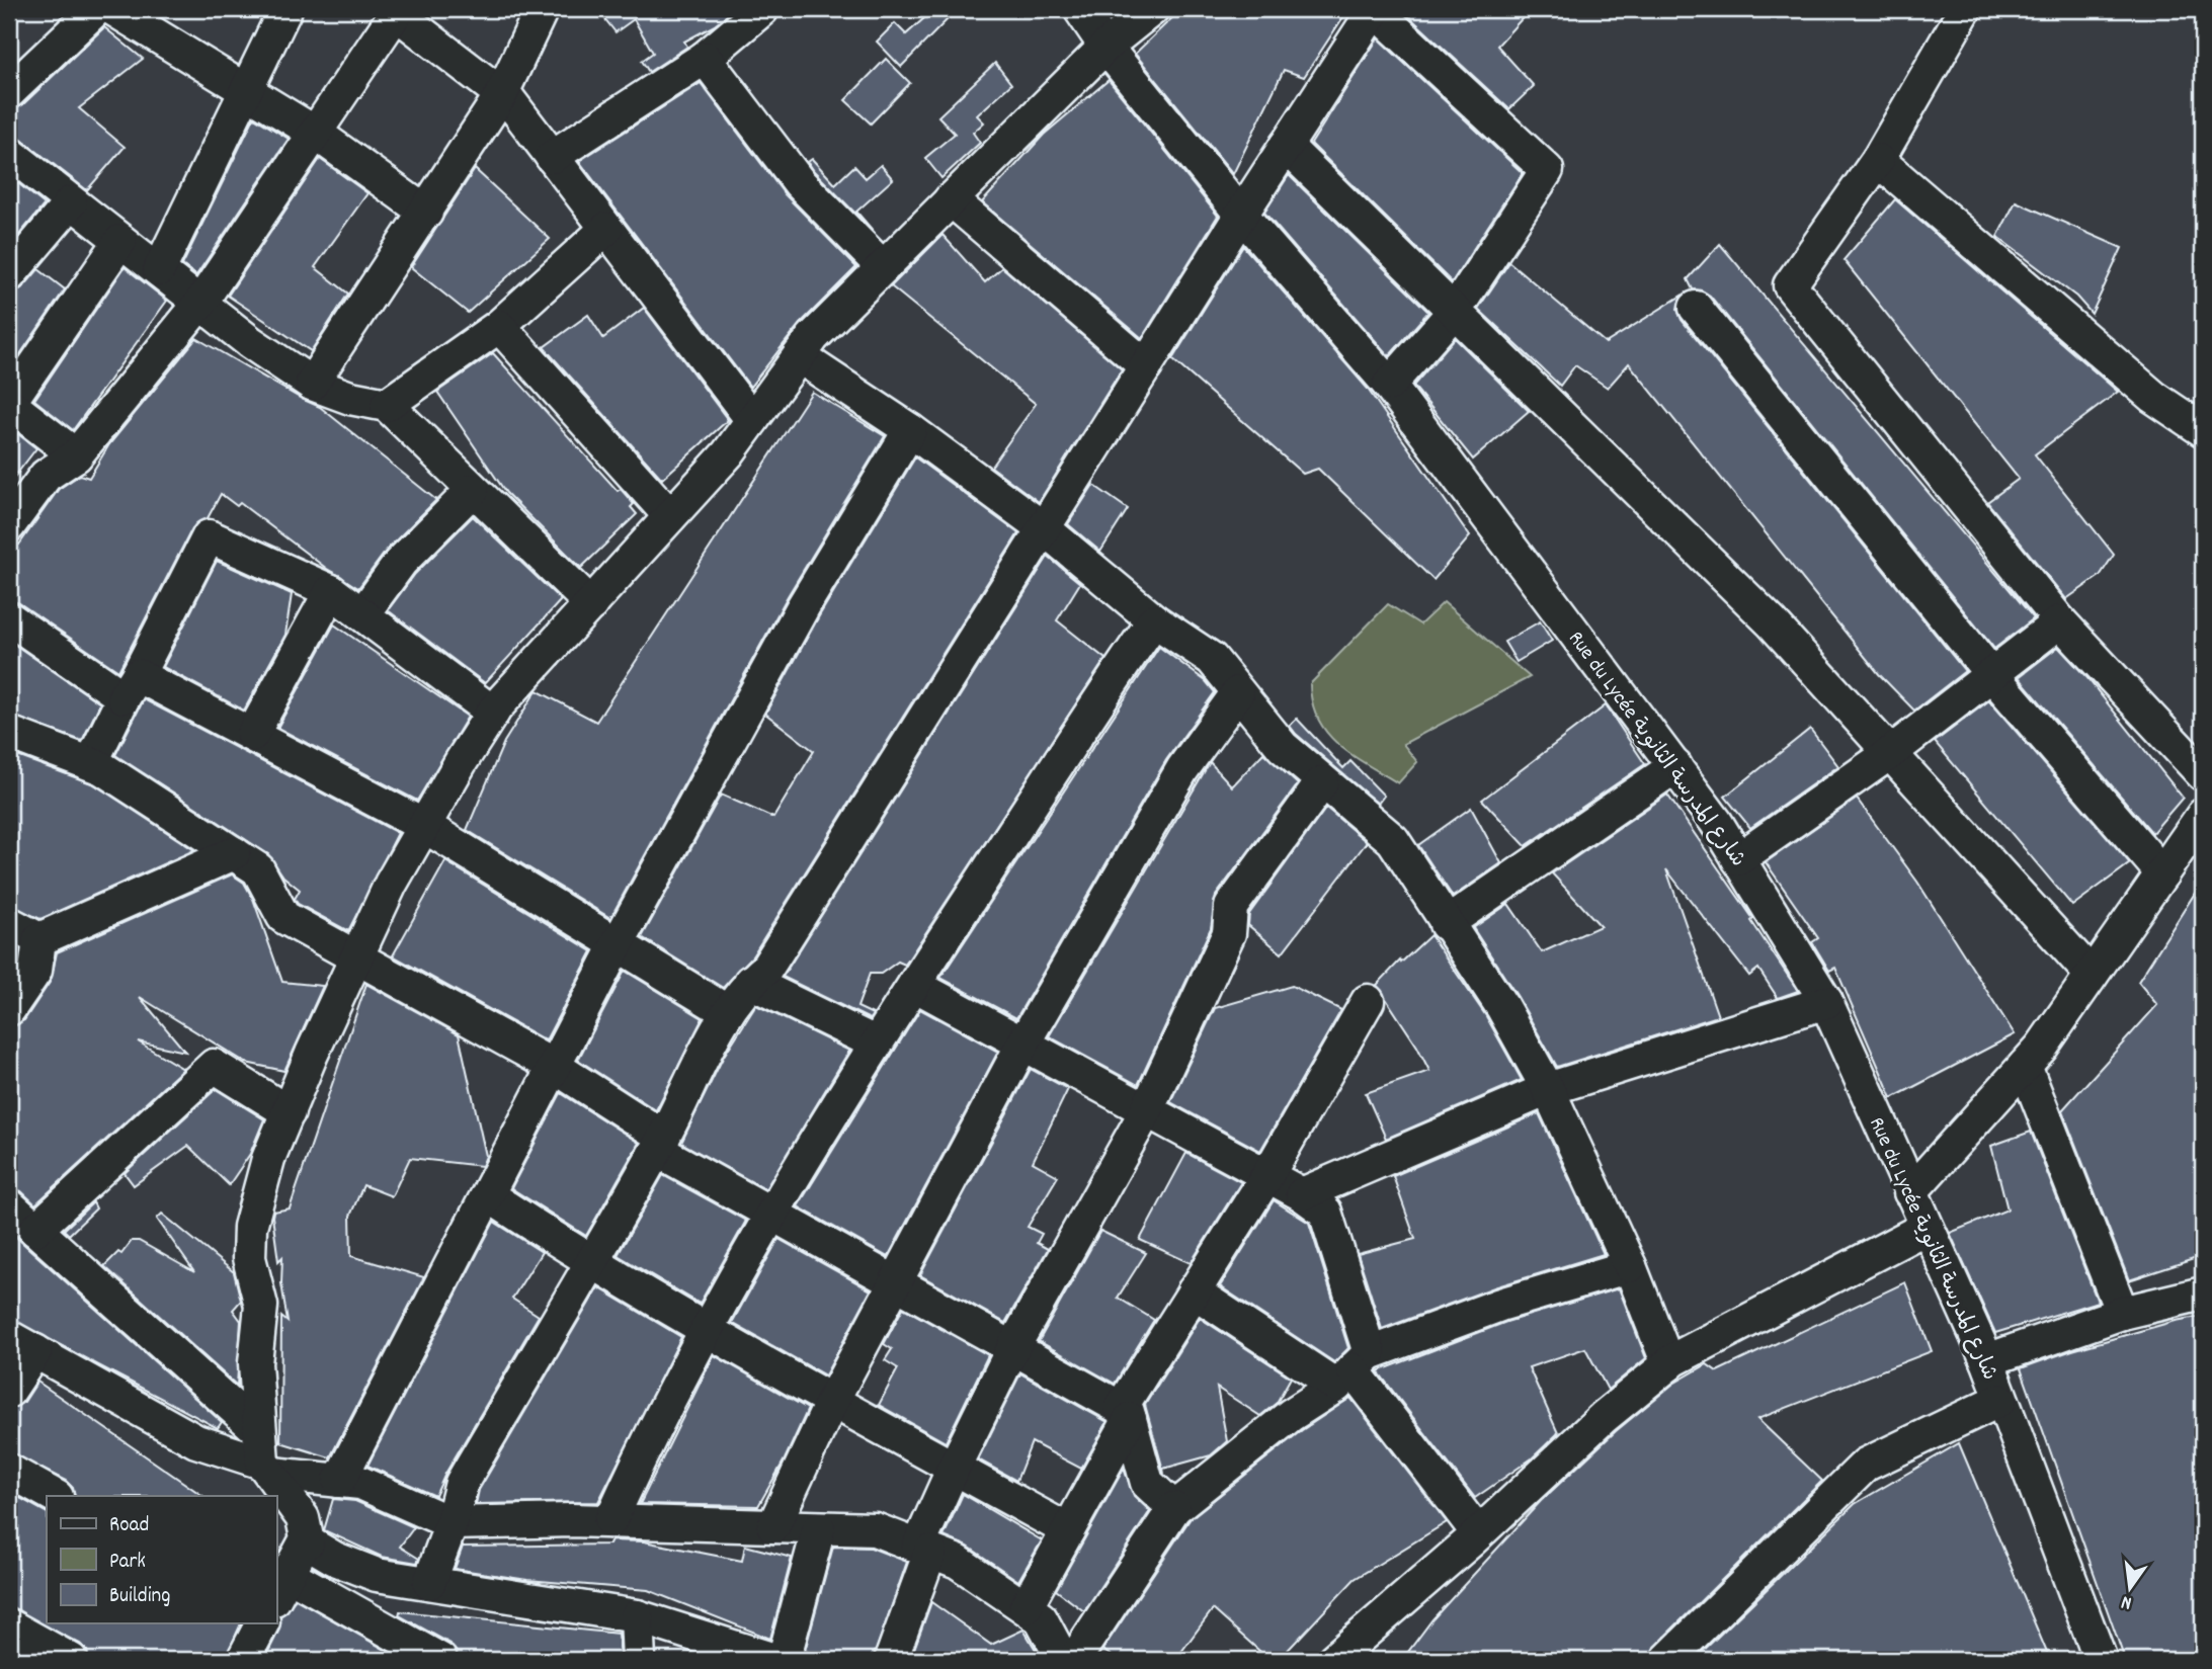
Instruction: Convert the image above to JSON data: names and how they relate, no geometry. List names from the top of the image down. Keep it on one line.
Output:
{"streets":{"street":["Rue du Lycée شارع المدرسة الثانوية"]},"legend":["Road","Park","Building"],"north":"bottom"}
